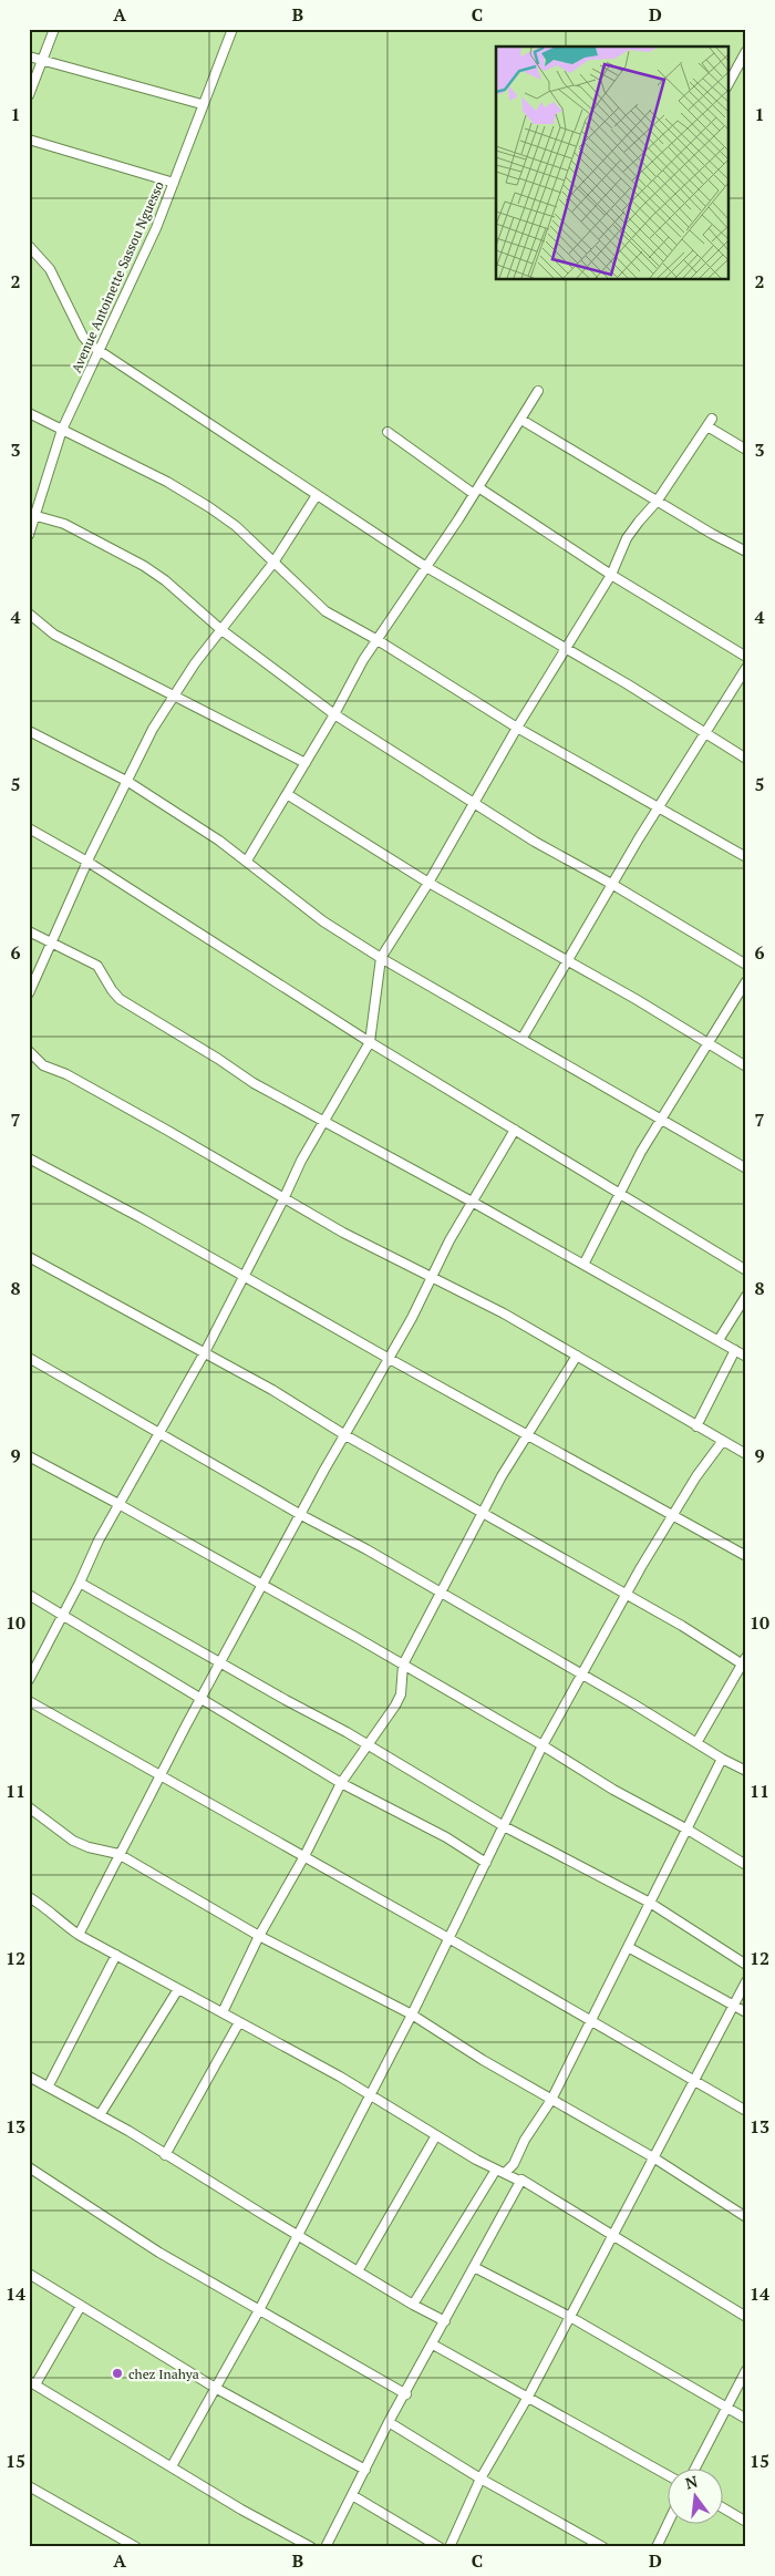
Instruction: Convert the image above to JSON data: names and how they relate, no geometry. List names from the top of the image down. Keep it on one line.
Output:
{"streets":{"street":["Avenue Antoinette Sassou Nguesso"]},"places":["chez Inahya"],"north":"top","grid":{"columns":["A","B","C","D"],"rows":["1","2","3","4","5","6","7","8","9","10","11","12","13","14","15"]}}
